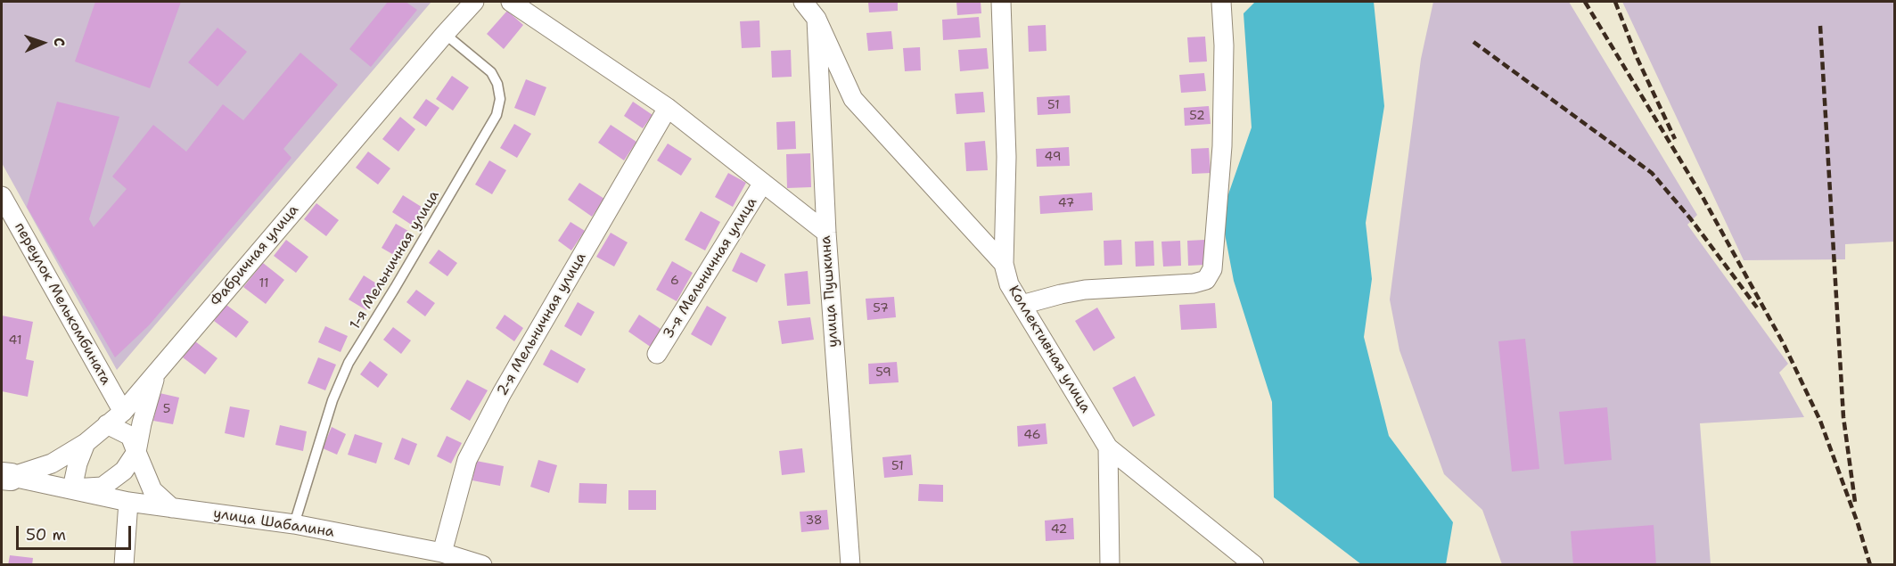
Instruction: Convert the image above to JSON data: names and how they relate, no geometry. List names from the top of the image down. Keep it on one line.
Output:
{"streets":{"street":["Фабричная улица","3-я Мельничная улица","улица Пушкина","переулок Мелькомбината","2-я Мельничная улица","Коллективная улица","улица Шабалина"],"lane":["1-я Мельничная улица"]},"crossings":[["Фабричная улица","1-я Мельничная улица"],["Фабричная улица","переулок Мелькомбината"],["Фабричная улица","улица Шабалина"],["1-я Мельничная улица","улица Шабалина"],["2-я Мельничная улица","улица Шабалина"]],"house_numbers":["51","52","49","47","6","11","57","41","59","5","46","51","38","42"],"scale_bar":"50 m","north":"right"}
